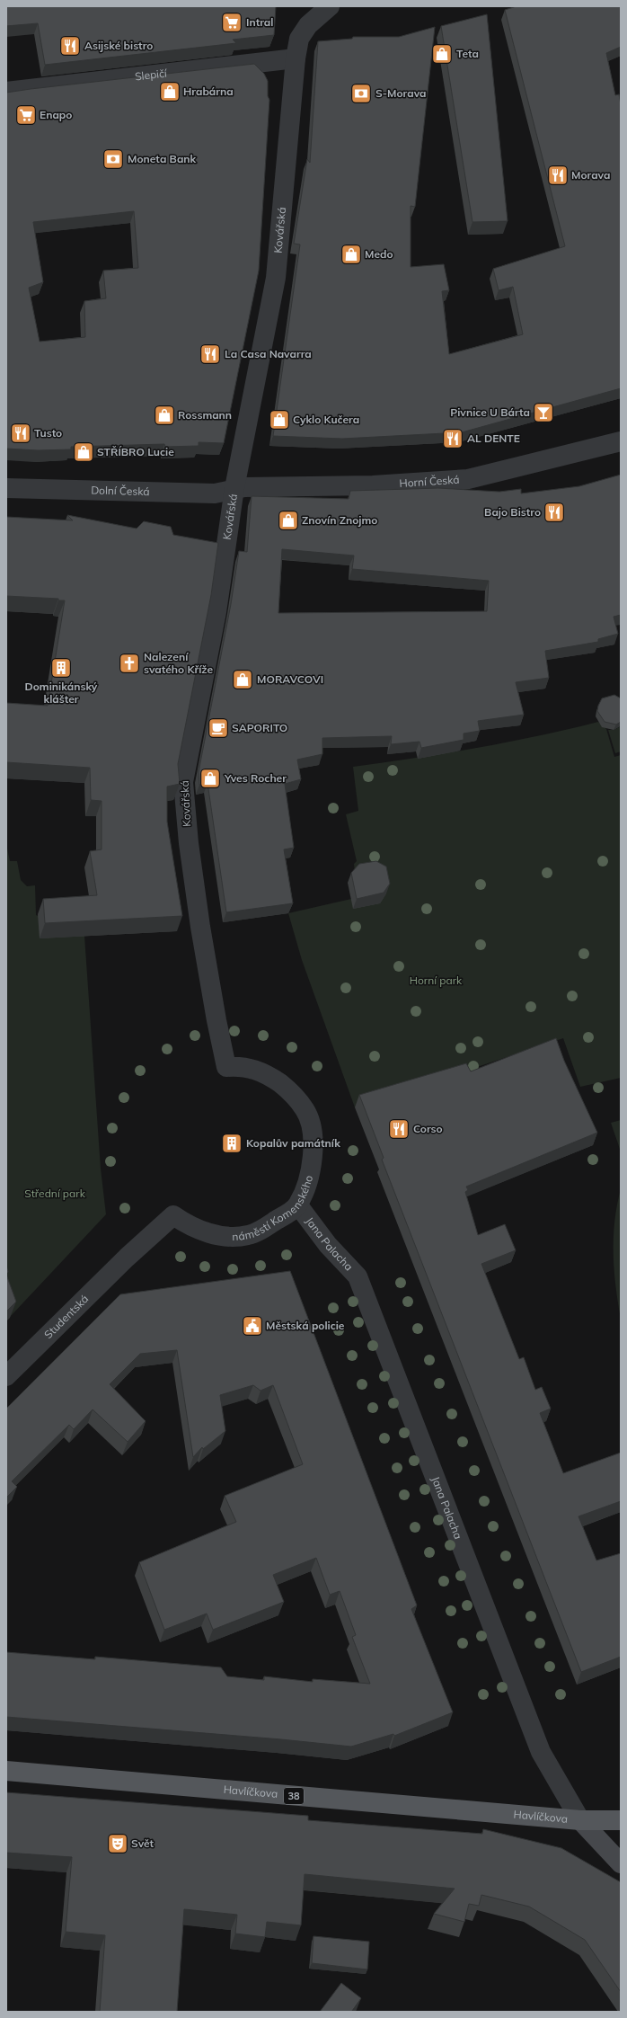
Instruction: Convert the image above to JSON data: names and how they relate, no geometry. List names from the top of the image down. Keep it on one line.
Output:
{"streets":{"main road":["Havlíčkova","38"],"street":["Slepičí","Kovářská","Horní Česká","Dolní Česká","náměstí Komenského","Jana Palacha","Studentská"]},"crossings":[["Slepičí","Kovářská"],["Kovářská","Horní Česká"],["Kovářská","Dolní Česká"],["Kovářská","náměstí Komenského"],["Horní Česká","Dolní Česká"],["náměstí Komenského","Jana Palacha"],["náměstí Komenského","Studentská"],["Jana Palacha","Havlíčkova"],["Jana Palacha","38"],["Havlíčkova","38"]],"parks":["Horní park","Střední park"],"places":{"supermarket":["Intral","Enapo"],"restaurant":["Asijské bistro","Morava","La Casa Navarra","Tusto","AL DENTE","Bajo Bistro","Corso"],"shop":["Teta","Hrabárna","Medo","Rossmann","Cyklo Kučera","STŘÍBRO Lucie","Znovín Znojmo","MORAVCOVI","Yves Rocher"],"bank":["S-Morava","Moneta Bank"],"bar":["Pivnice U Bárta"],"church":["Nalezení svatého Kříže"],"building":["Dominikánský klášter","Kopalův památník"],"cafe":["SAPORITO"],"public building":["Městská policie"],"theatre":["Svět"]}}
